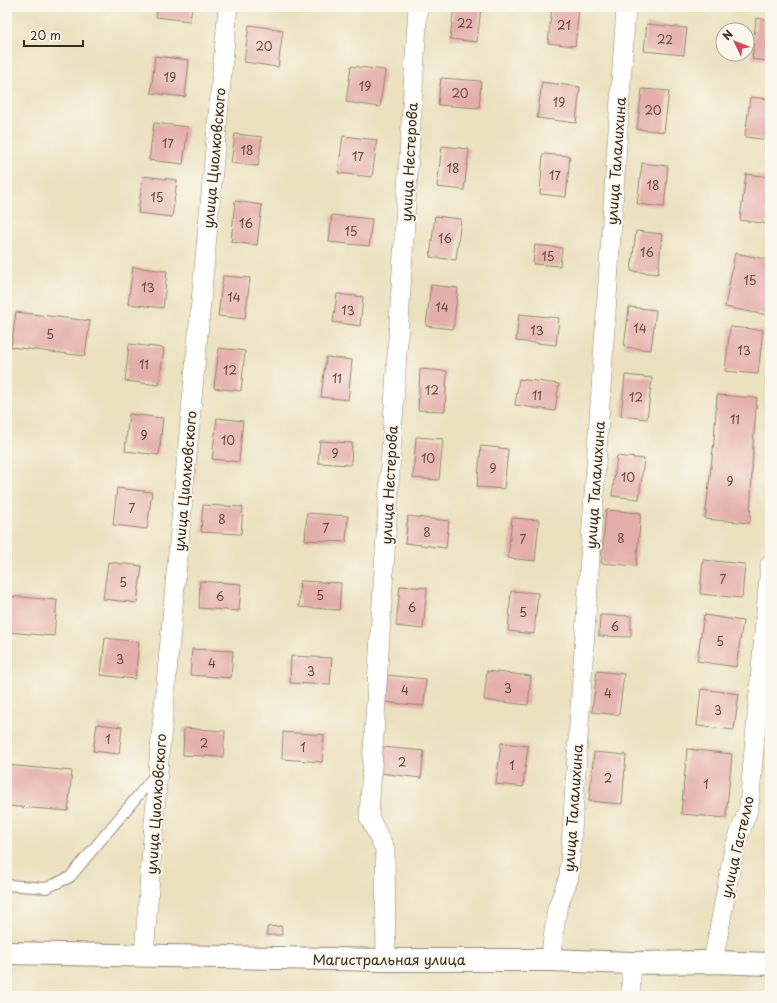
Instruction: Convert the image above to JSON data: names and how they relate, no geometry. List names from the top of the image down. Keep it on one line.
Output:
{"streets":{"main road":["Магистральная улица"],"street":["улица Циолковского","улица Талалихина","улица Нестерова","улица Гастелло"]},"crossings":[["улица Циолковского","Магистральная улица"],["улица Талалихина","Магистральная улица"],["улица Нестерова","Магистральная улица"],["улица Гастелло","Магистральная улица"]],"house_numbers":["22","21","22","20","19","19","20","19","20","17","18","17","18","17","18","15","16","15","16","16","15","15","13","14","14","13","14","13","5","13","11","12","11","12","11","12","11","9","10","9","10","9","10","9","7","8","7","8","8","7","7","5","5","6","6","5","6","5","3","4","3","3","4","4","3","1","2","1","2","1","2","1"],"scale_bar":"20 m","north":"top left"}
